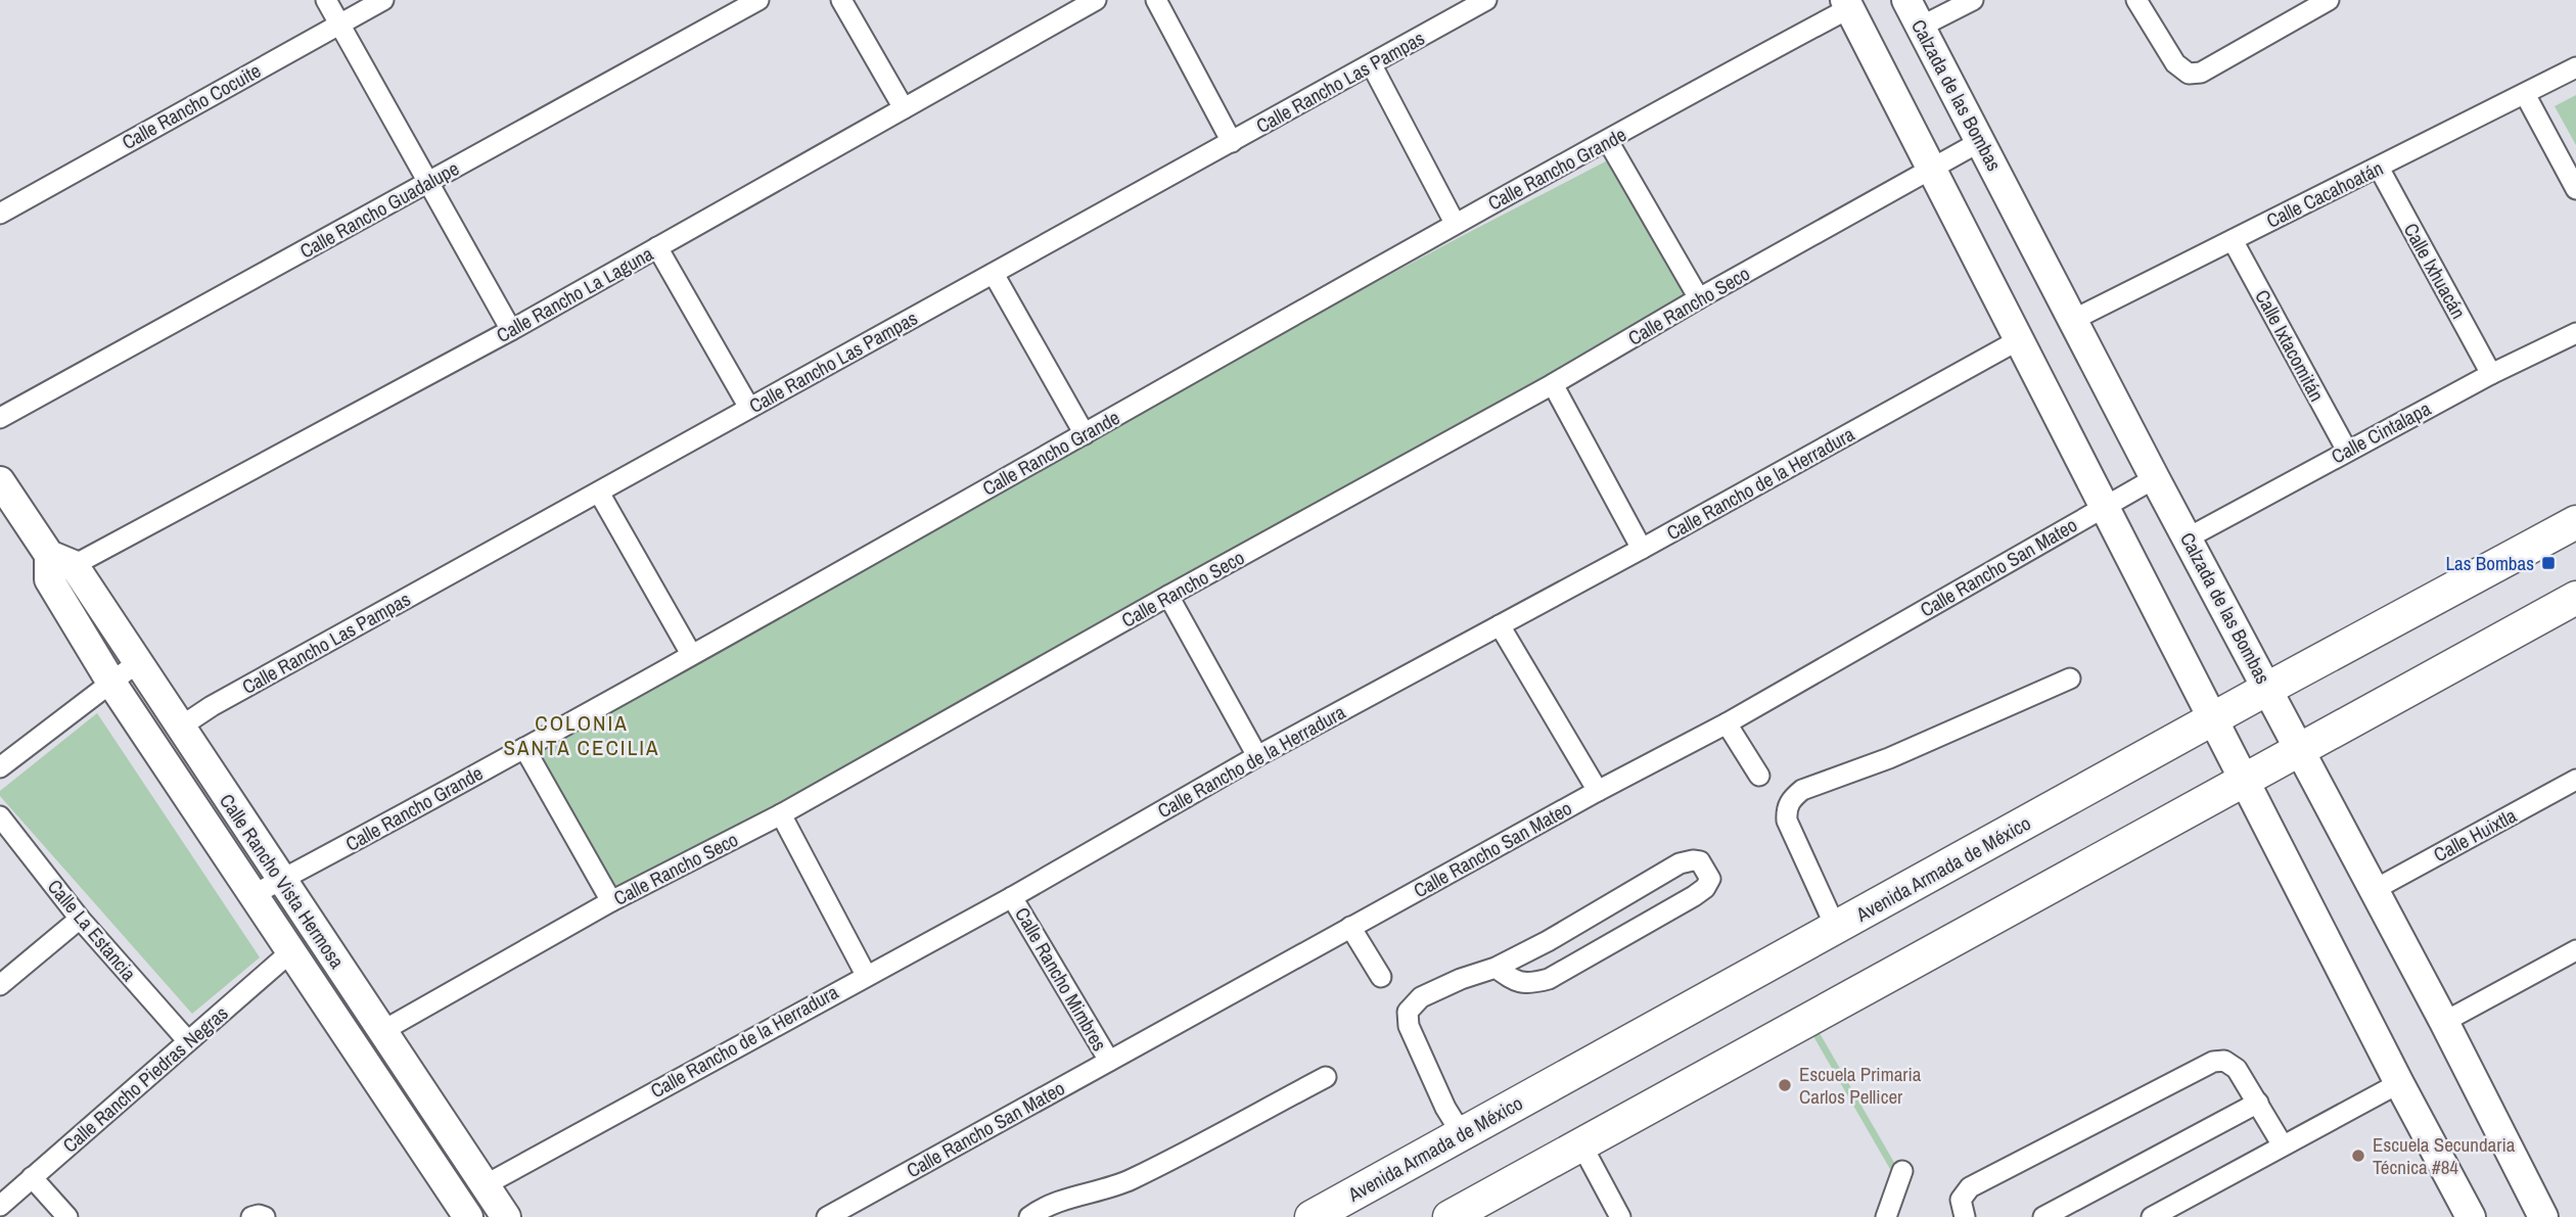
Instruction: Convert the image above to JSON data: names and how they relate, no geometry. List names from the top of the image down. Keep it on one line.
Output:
{"streets":{"main road":["Calzada de las Bombas","Avenida Armada de México","Calle Rancho Vista Hermosa"],"street":["Calle Rancho Las Pampas","Calle Rancho Cocuite","Calle Rancho Grande","Calle Cacahoatán","Calle Rancho Guadalupe","Calle Ixhuacán","Calle Rancho La Laguna","Calle Rancho Seco","Calle Ixtacomitán","Calle Cintalapa","Calle Rancho de la Herradura","Calle Rancho San Mateo","Calle Huixtla","Calle La Estancia","Calle Rancho Mimbres","Calle Rancho Piedras Negras"]},"crossings":[["Calle Rancho Las Pampas","Calle Rancho Vista Hermosa"],["Calzada de las Bombas","Calle Cacahoatán"],["Calzada de las Bombas","Calle Rancho Seco"],["Calzada de las Bombas","Calle Cintalapa"],["Calzada de las Bombas","Calle Rancho San Mateo"],["Calzada de las Bombas","Calle Huixtla"],["Calzada de las Bombas","Avenida Armada de México"],["Calle Rancho Grande","Calle Rancho Vista Hermosa"],["Calle Cacahoatán","Calle Ixhuacán"],["Calle Cacahoatán","Calle Ixtacomitán"],["Calle Ixhuacán","Calle Cintalapa"],["Calle Rancho La Laguna","Calle Rancho Vista Hermosa"],["Calle Rancho Seco","Calle Rancho Vista Hermosa"],["Calle Ixtacomitán","Calle Cintalapa"],["Calle Rancho de la Herradura","Calle Rancho Vista Hermosa"],["Calle Rancho de la Herradura","Calle Rancho Mimbres"],["Calle Rancho San Mateo","Calle Rancho Mimbres"],["Calle Rancho Vista Hermosa","Calle Rancho Piedras Negras"],["Calle La Estancia","Calle Rancho Piedras Negras"]],"districts":["COLONIA SANTA CECILIA"],"places":{"transit":["Las Bombas"],"other":["Escuela Primaria Carlos Pellicer","Escuela Secundaria Técnica #84"]}}
